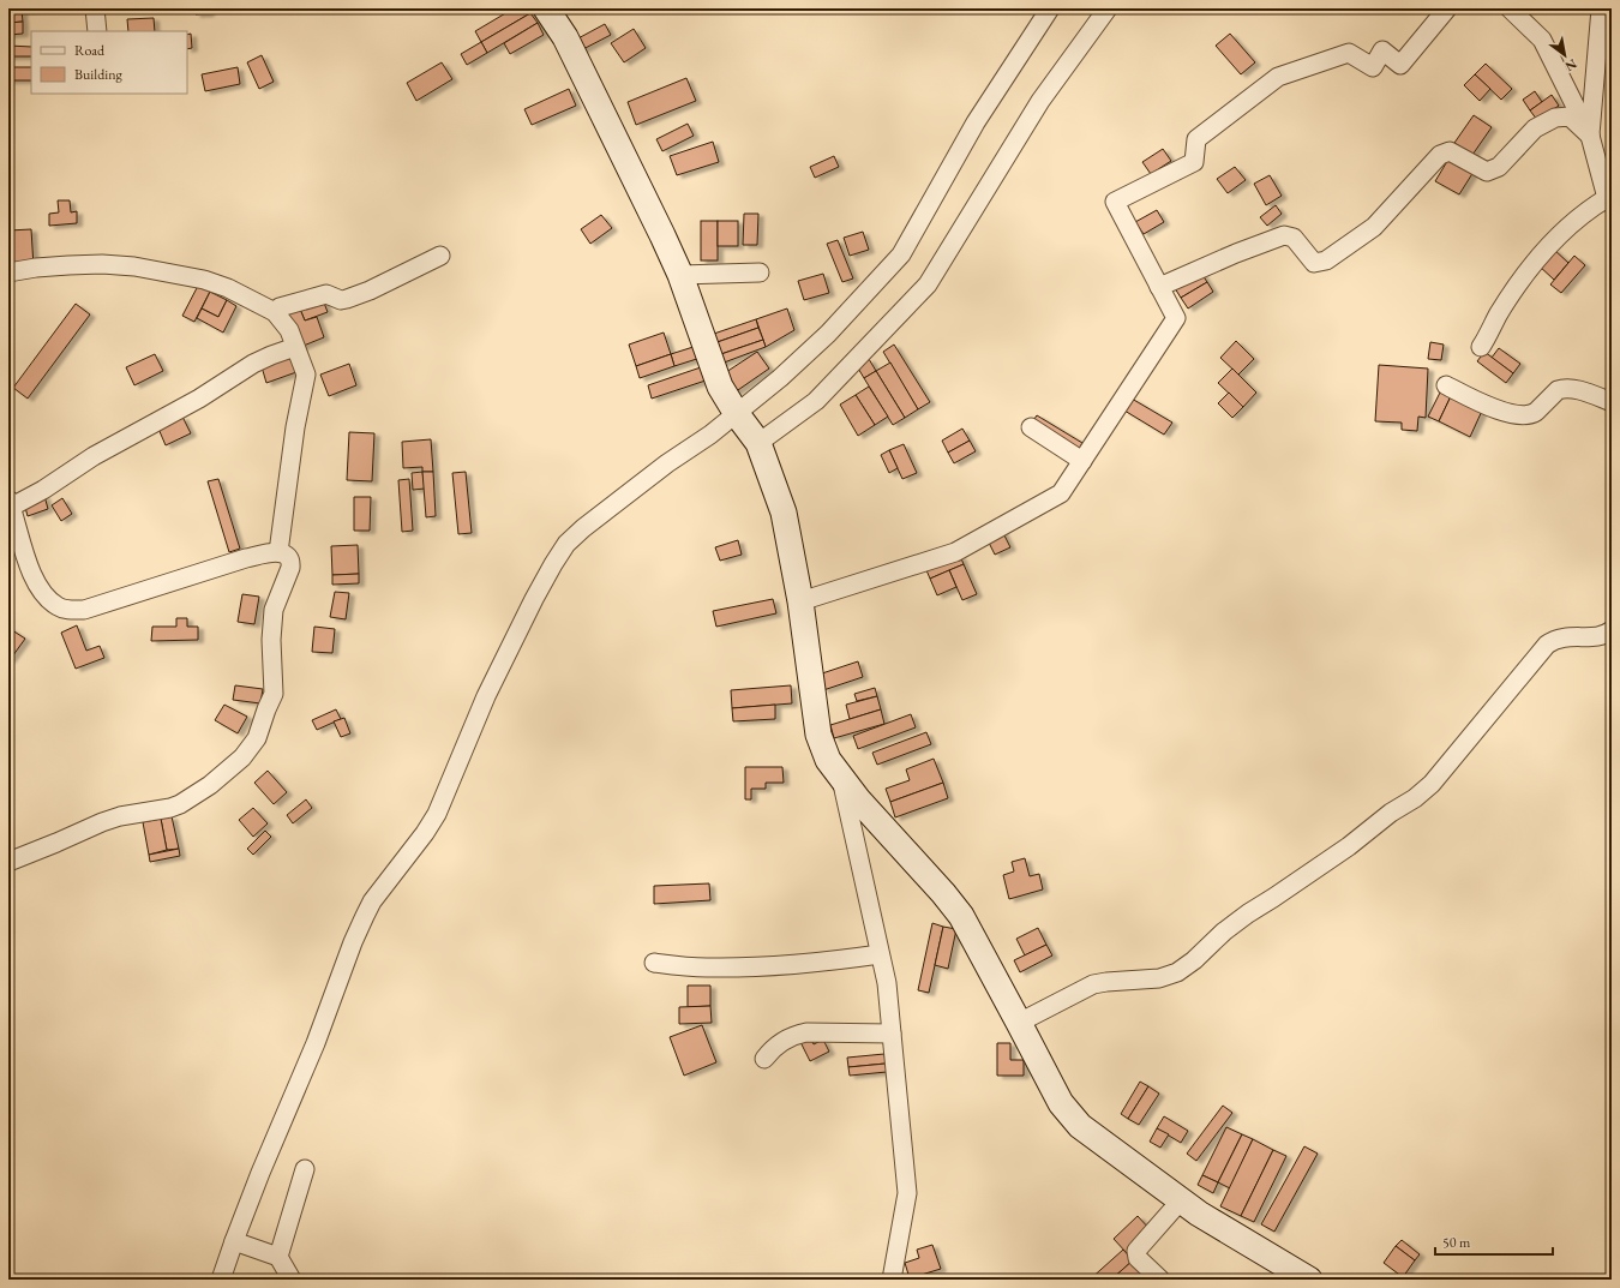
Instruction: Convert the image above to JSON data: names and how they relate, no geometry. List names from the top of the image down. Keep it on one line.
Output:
{"legend":["Road","Building"],"scale_bar":"50 m","north":"bottom right"}
